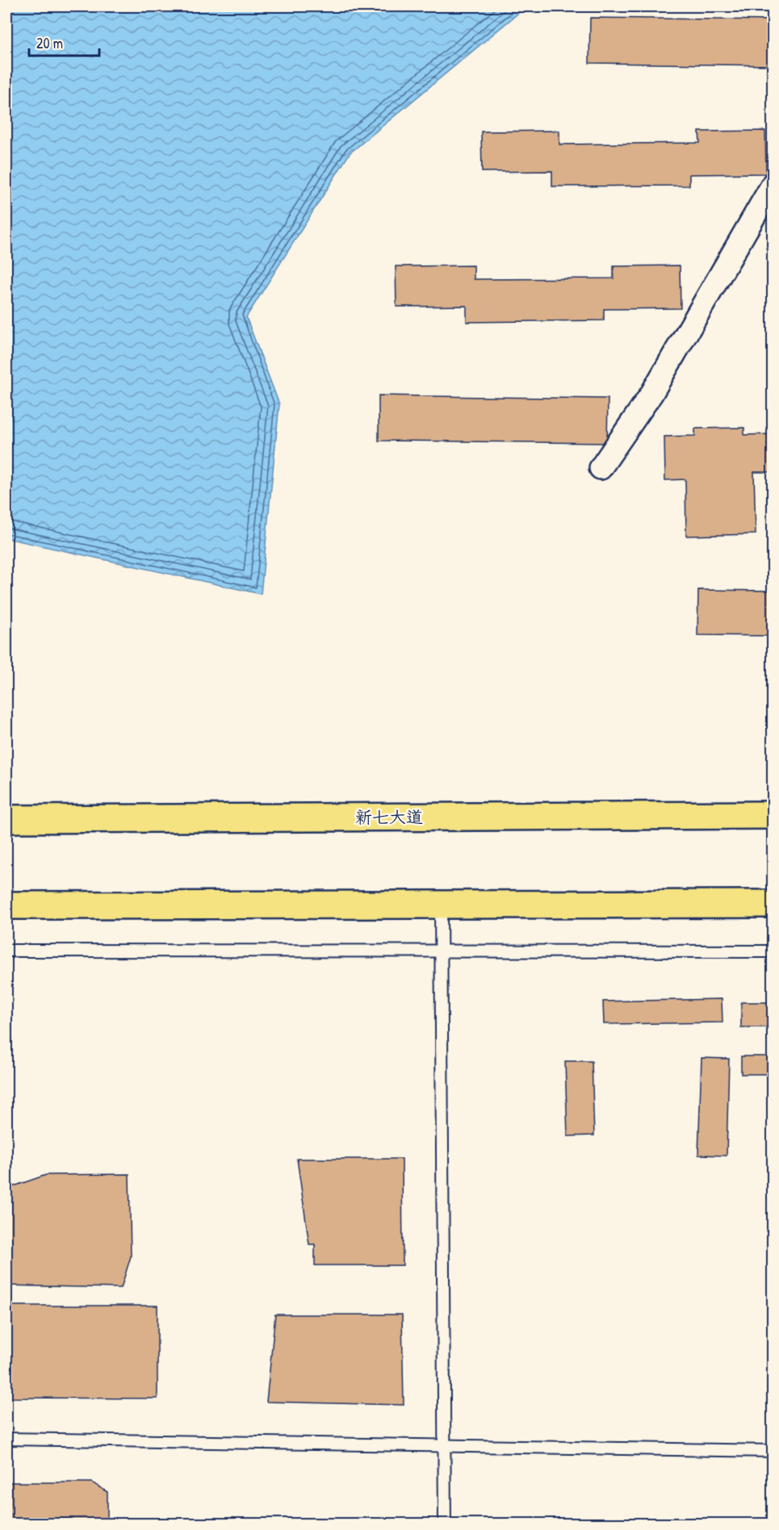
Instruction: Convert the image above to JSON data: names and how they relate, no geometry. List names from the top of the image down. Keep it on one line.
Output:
{"streets":{"main road":["新七大道"]},"scale_bar":"20 m"}
